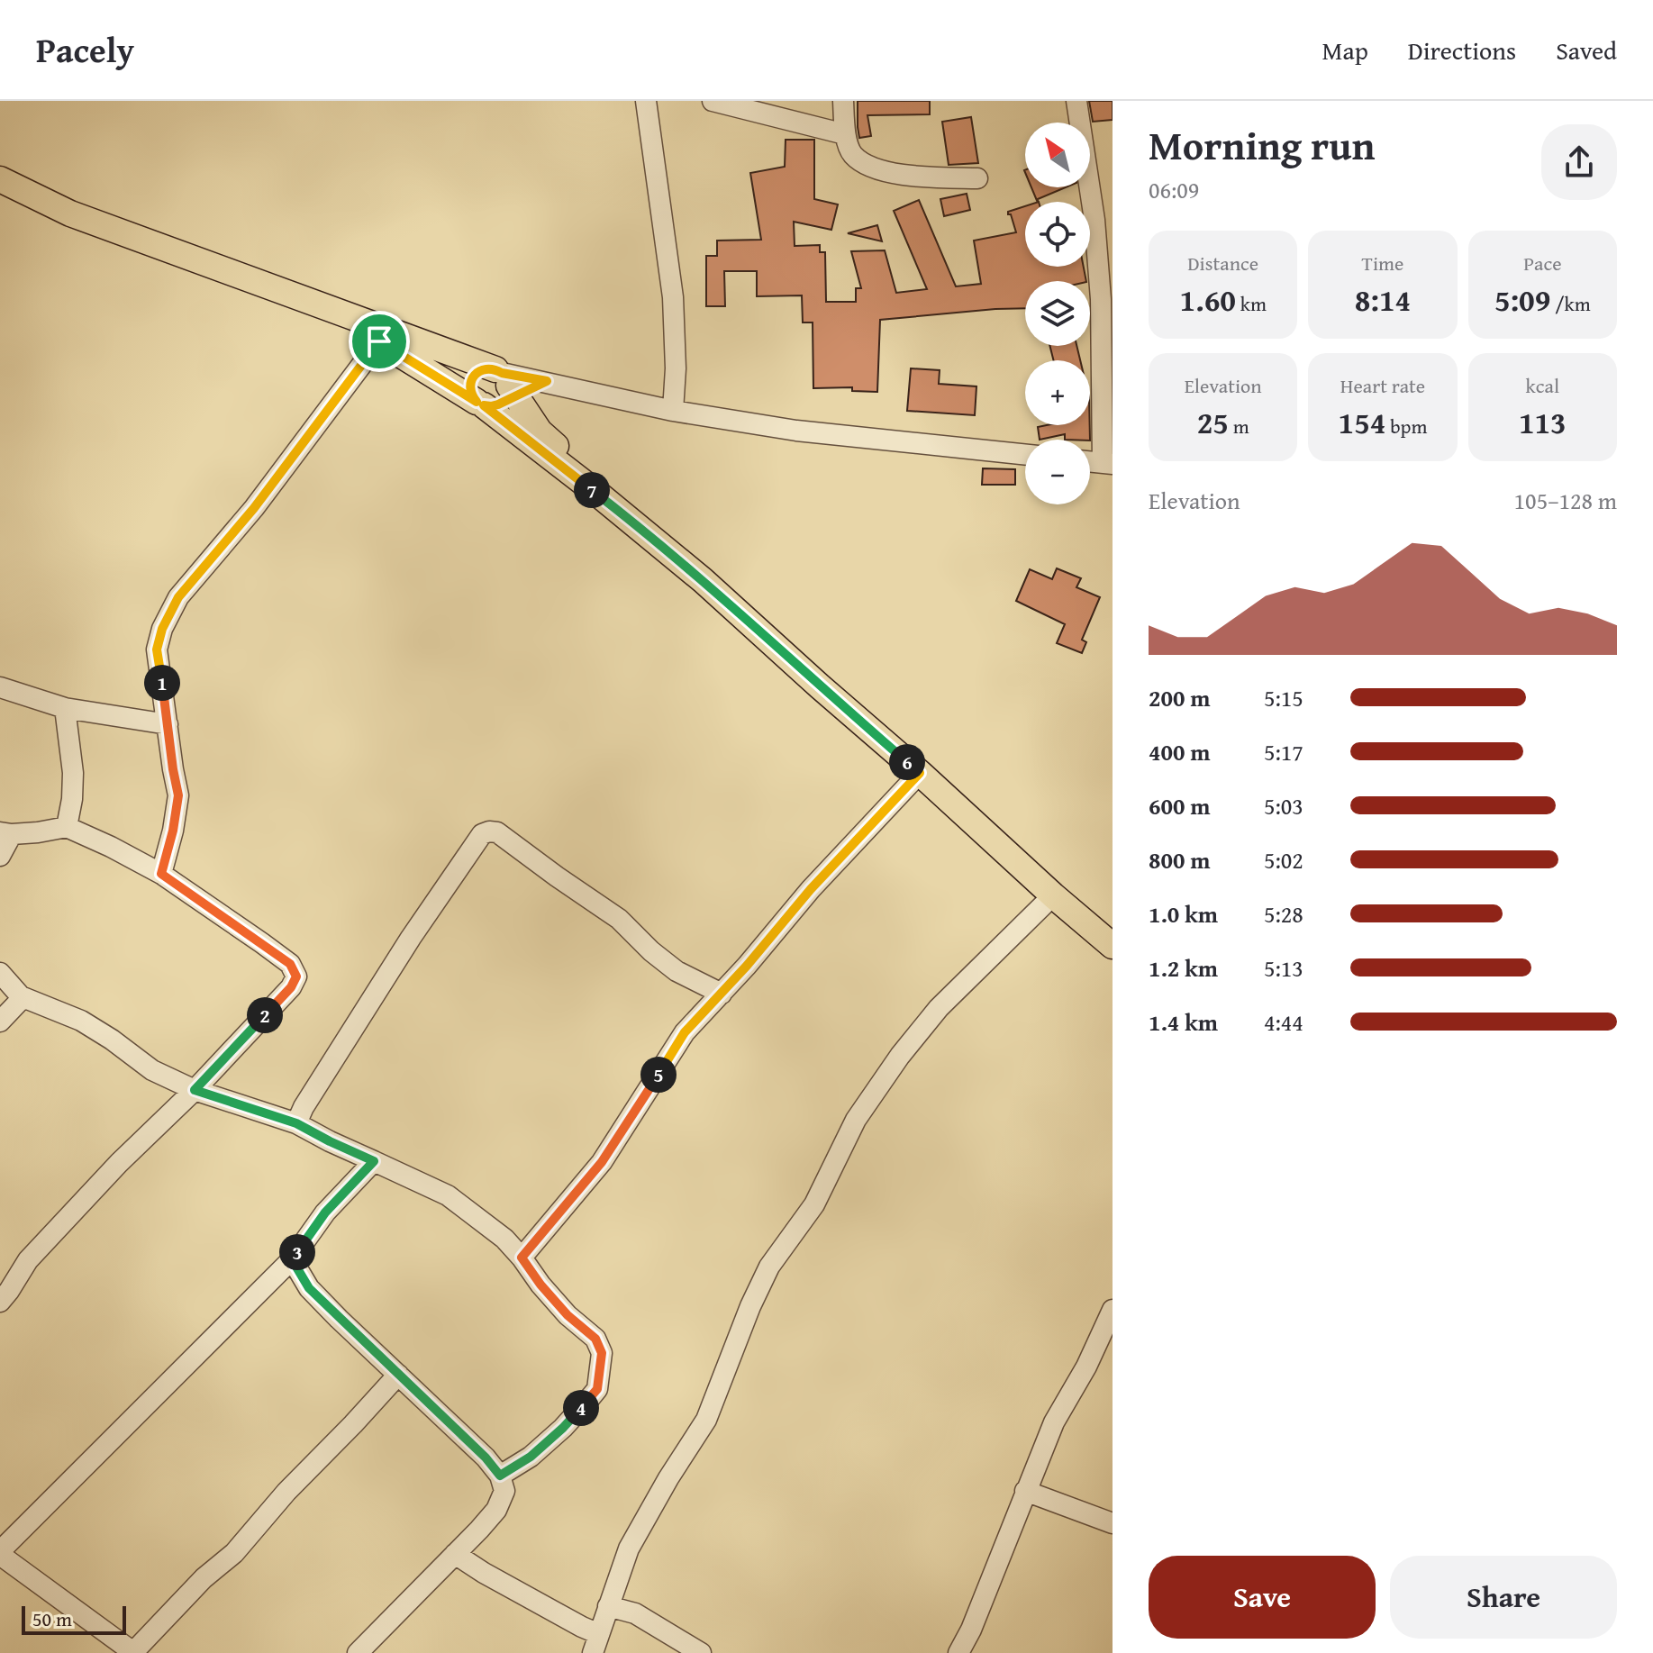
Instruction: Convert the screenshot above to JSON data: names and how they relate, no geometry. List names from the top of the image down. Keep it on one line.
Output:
{"scale_bar":"50 m","north":"top left","page":{"header":"Pacely","nav":["Map","Directions","Saved"],"heading":["Morning run","06:09"],"map_buttons":["+","−"],"stats":[["Distance","1.60 km"],["Time","8:14"],["Pace","5:09 /km"],["Elevation","25 m"],["Heart rate","154 bpm"],["kcal","113"]],"chart":["Elevation","105–128 m"],"pins":["7","1","6","2","5","3","4"],"list":[{"name":"200 m","note":"5:15"},{"name":"400 m","note":"5:17"},{"name":"600 m","note":"5:03"},{"name":"800 m","note":"5:02"},{"name":"1.0 km","note":"5:28"},{"name":"1.2 km","note":"5:13"},{"name":"1.4 km","note":"4:44"}],"buttons":["Save","Share"],"scale":"50 m"}}
